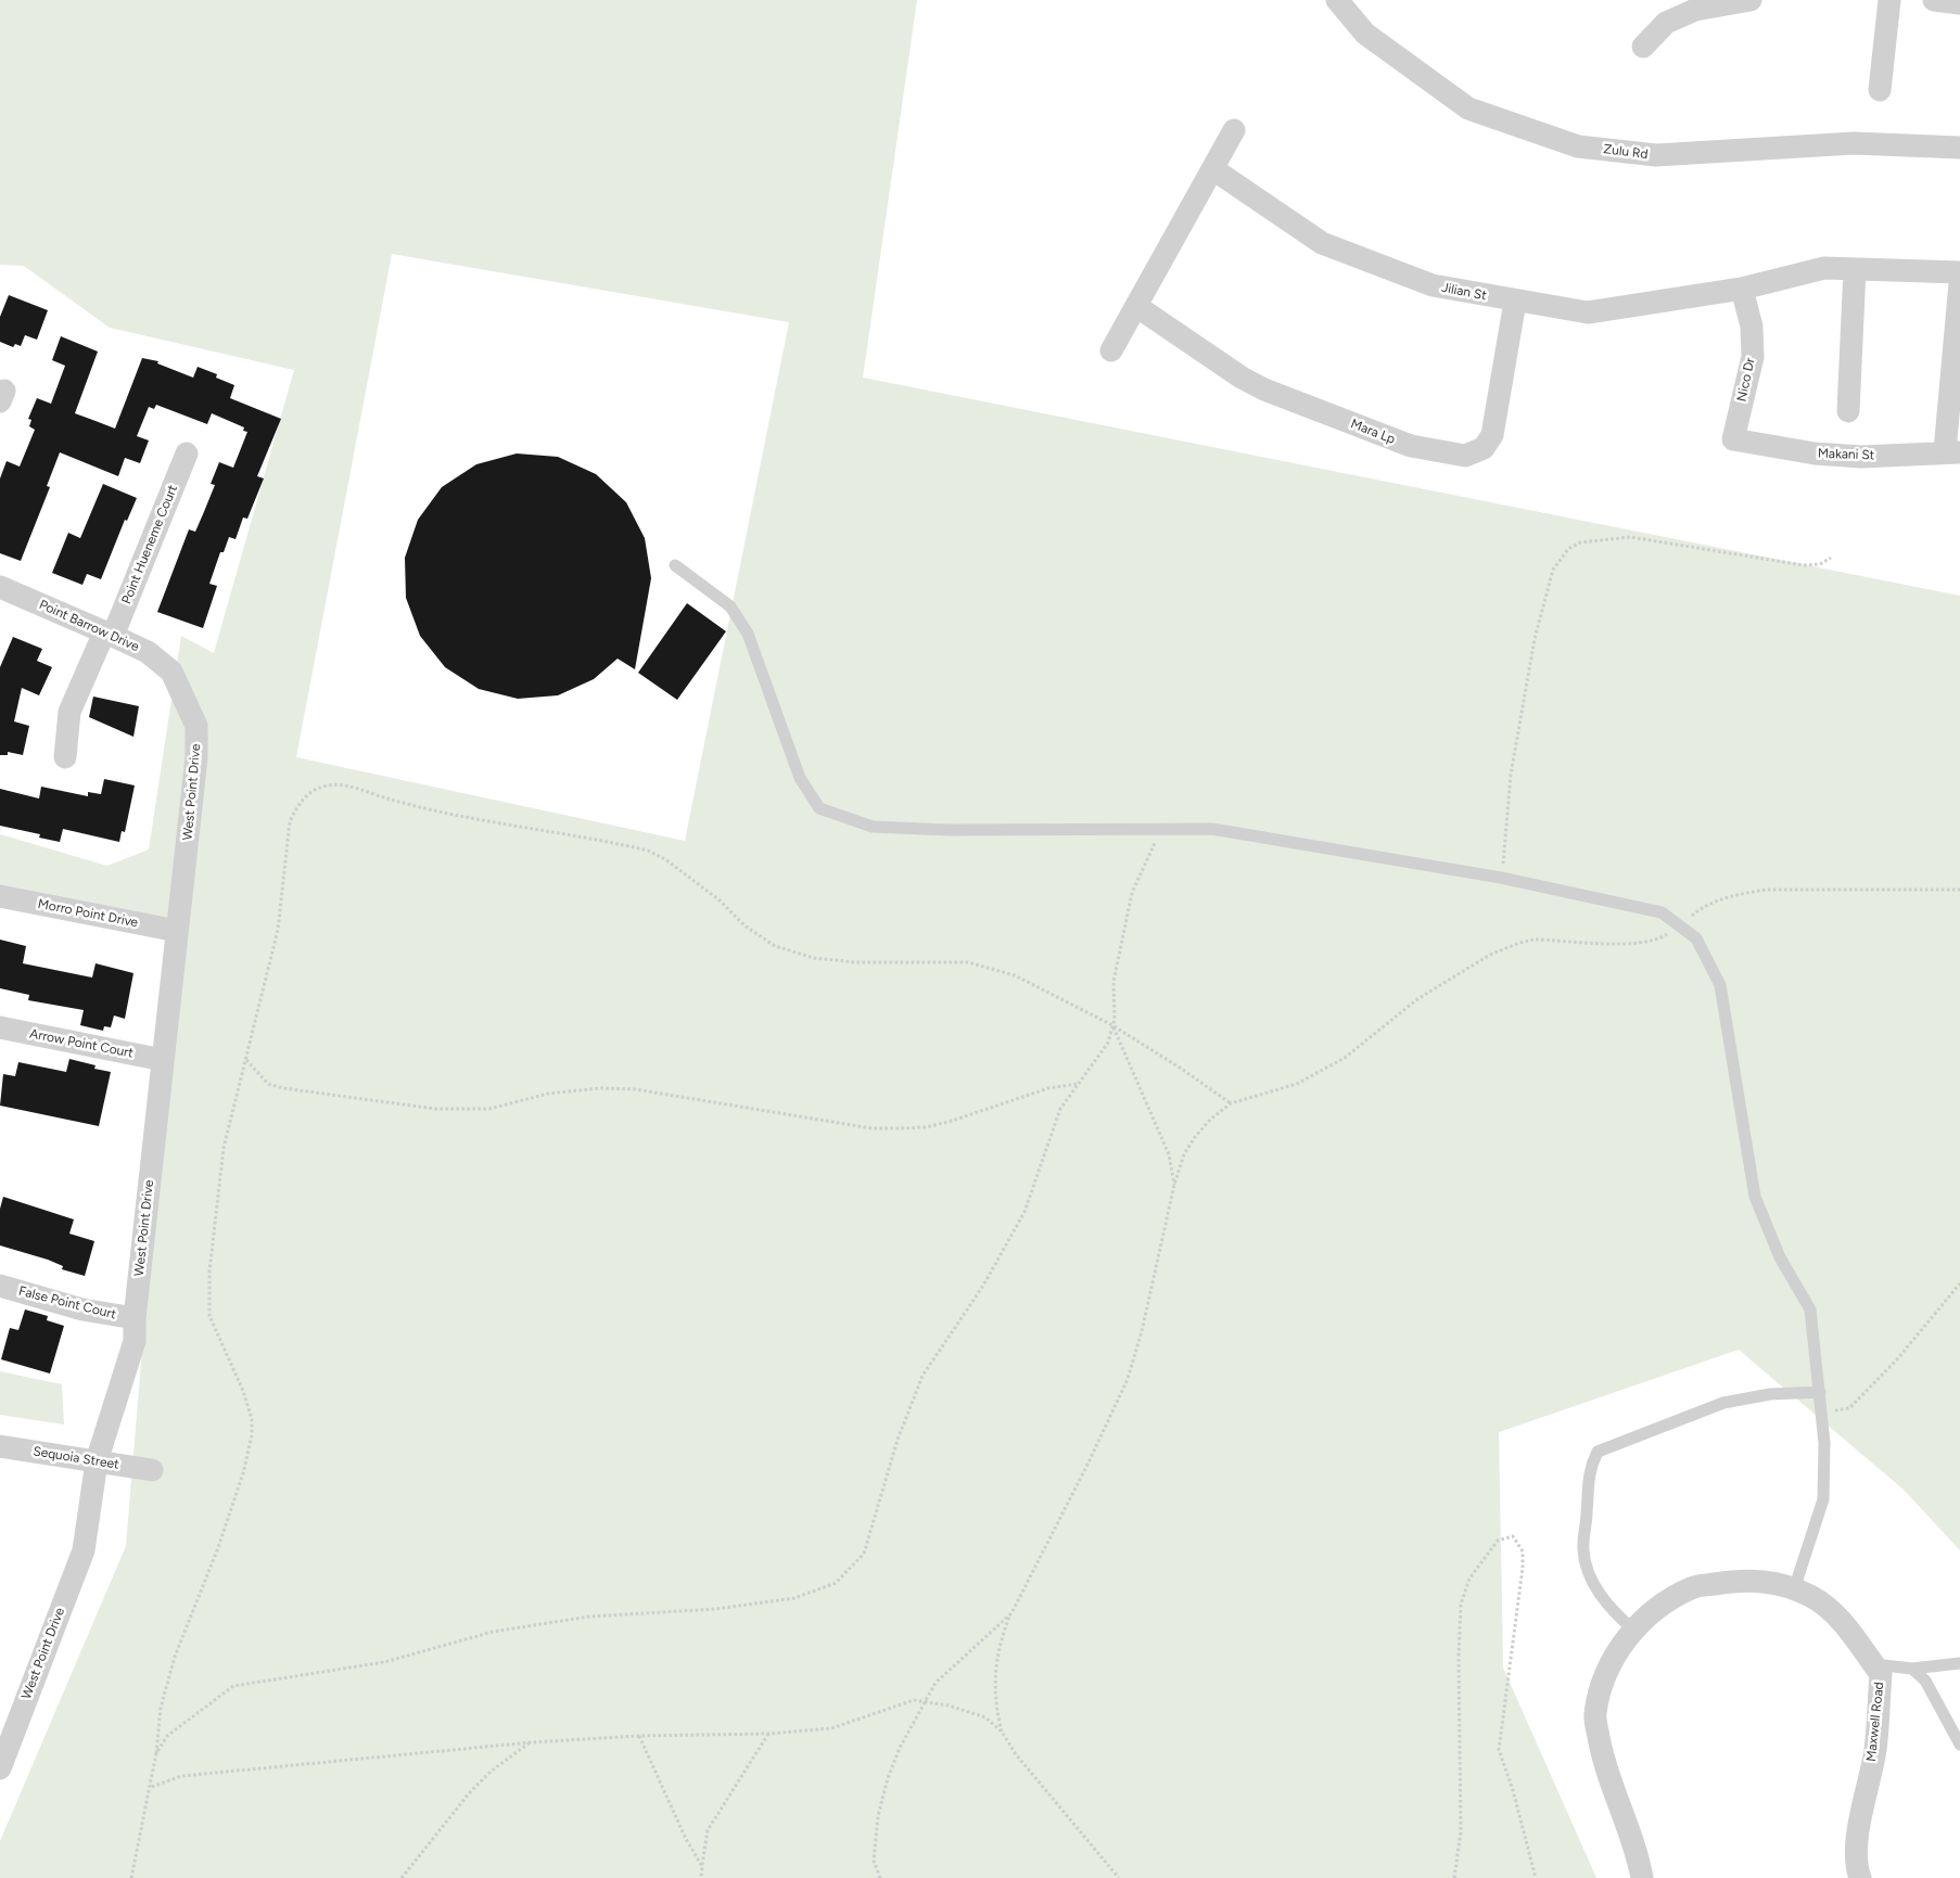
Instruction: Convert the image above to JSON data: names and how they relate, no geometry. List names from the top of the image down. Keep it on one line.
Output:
{"streets":{"street":["Zulu Rd","Jilian St","Nico Dr","Mara Lp","Makani St","Point Hueneme Court","Point Barrow Drive","West Point Drive","Morro Point Drive","Arrow Point Court","False Point Court","Sequoia Street","Maxwell Road"]},"crossings":[["Jilian St","Nico Dr"],["Jilian St","Mara Lp"],["Nico Dr","Makani St"],["Point Hueneme Court","Point Barrow Drive"],["Point Barrow Drive","West Point Drive"],["West Point Drive","Morro Point Drive"],["West Point Drive","Arrow Point Court"],["West Point Drive","False Point Court"],["West Point Drive","Sequoia Street"]]}
